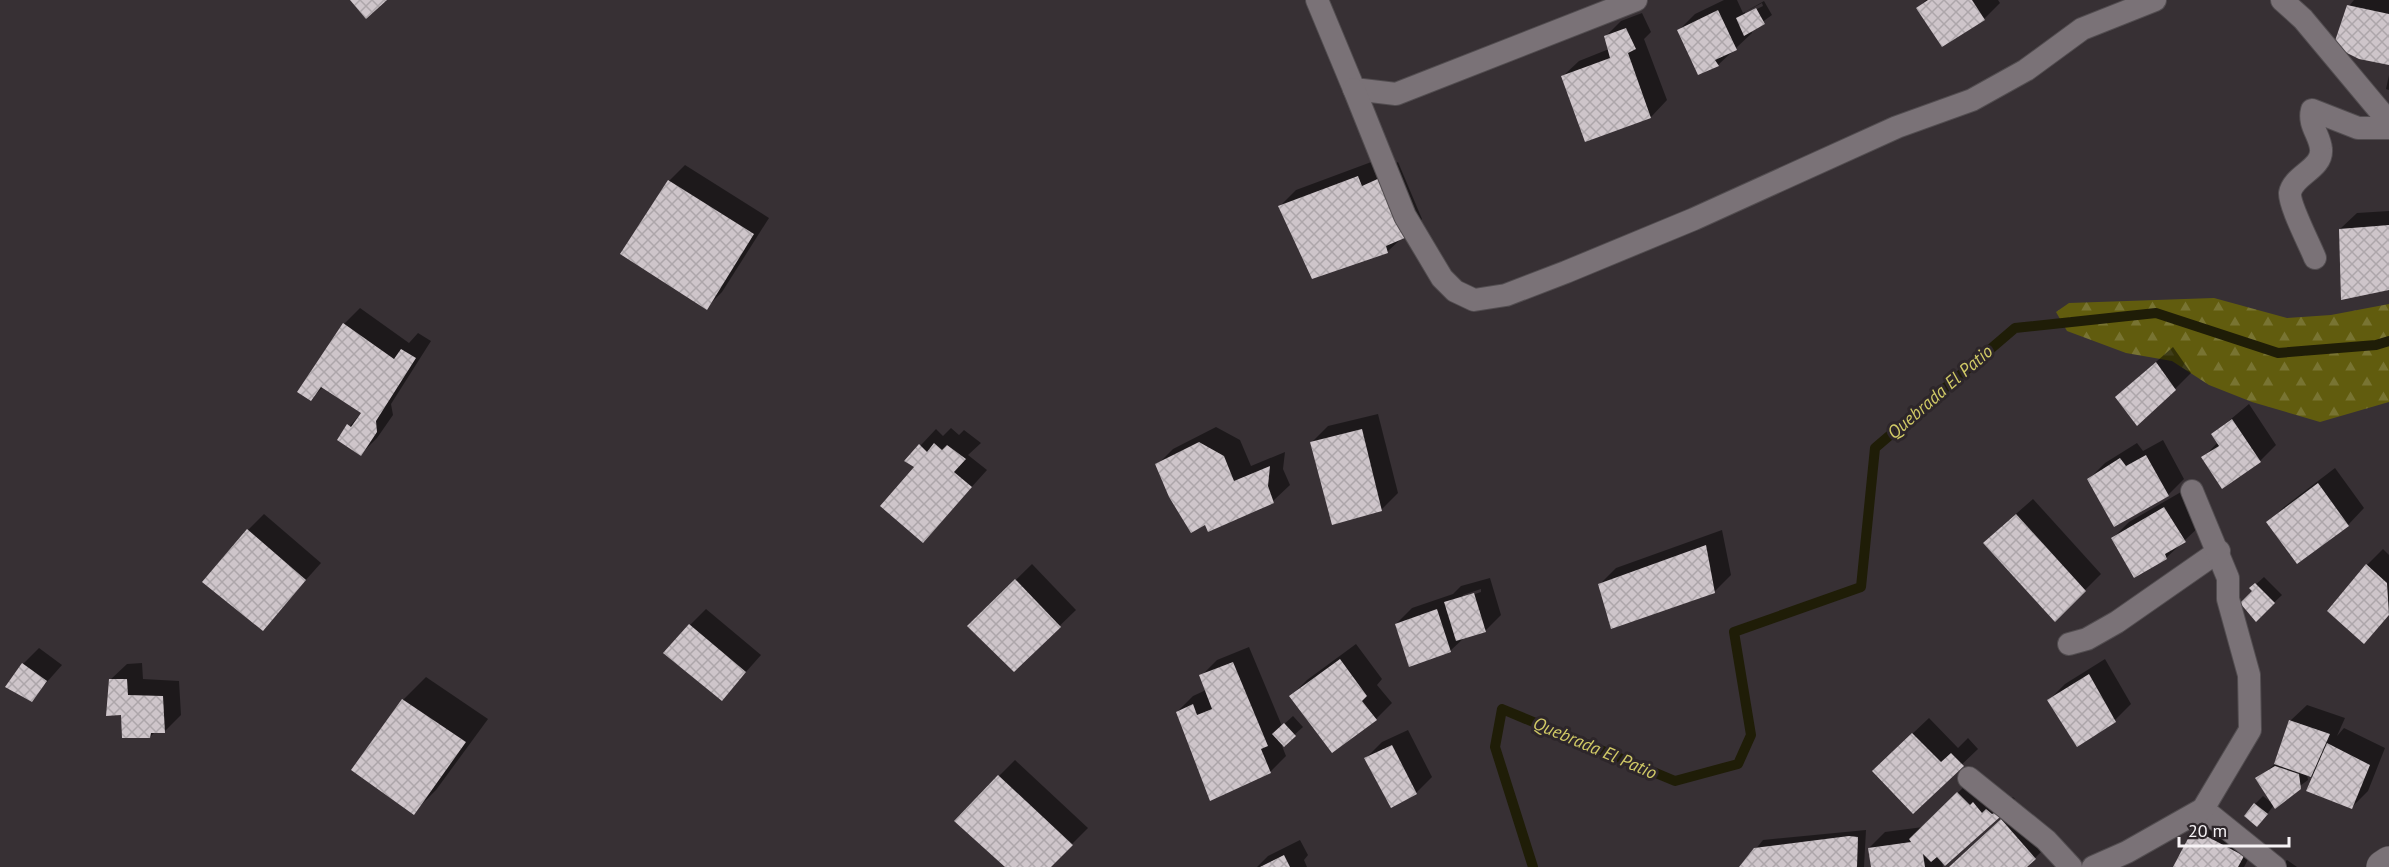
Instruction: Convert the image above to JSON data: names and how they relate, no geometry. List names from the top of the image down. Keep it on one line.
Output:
{"water":["Quebrada El Patio"],"scale_bar":"20 m"}
